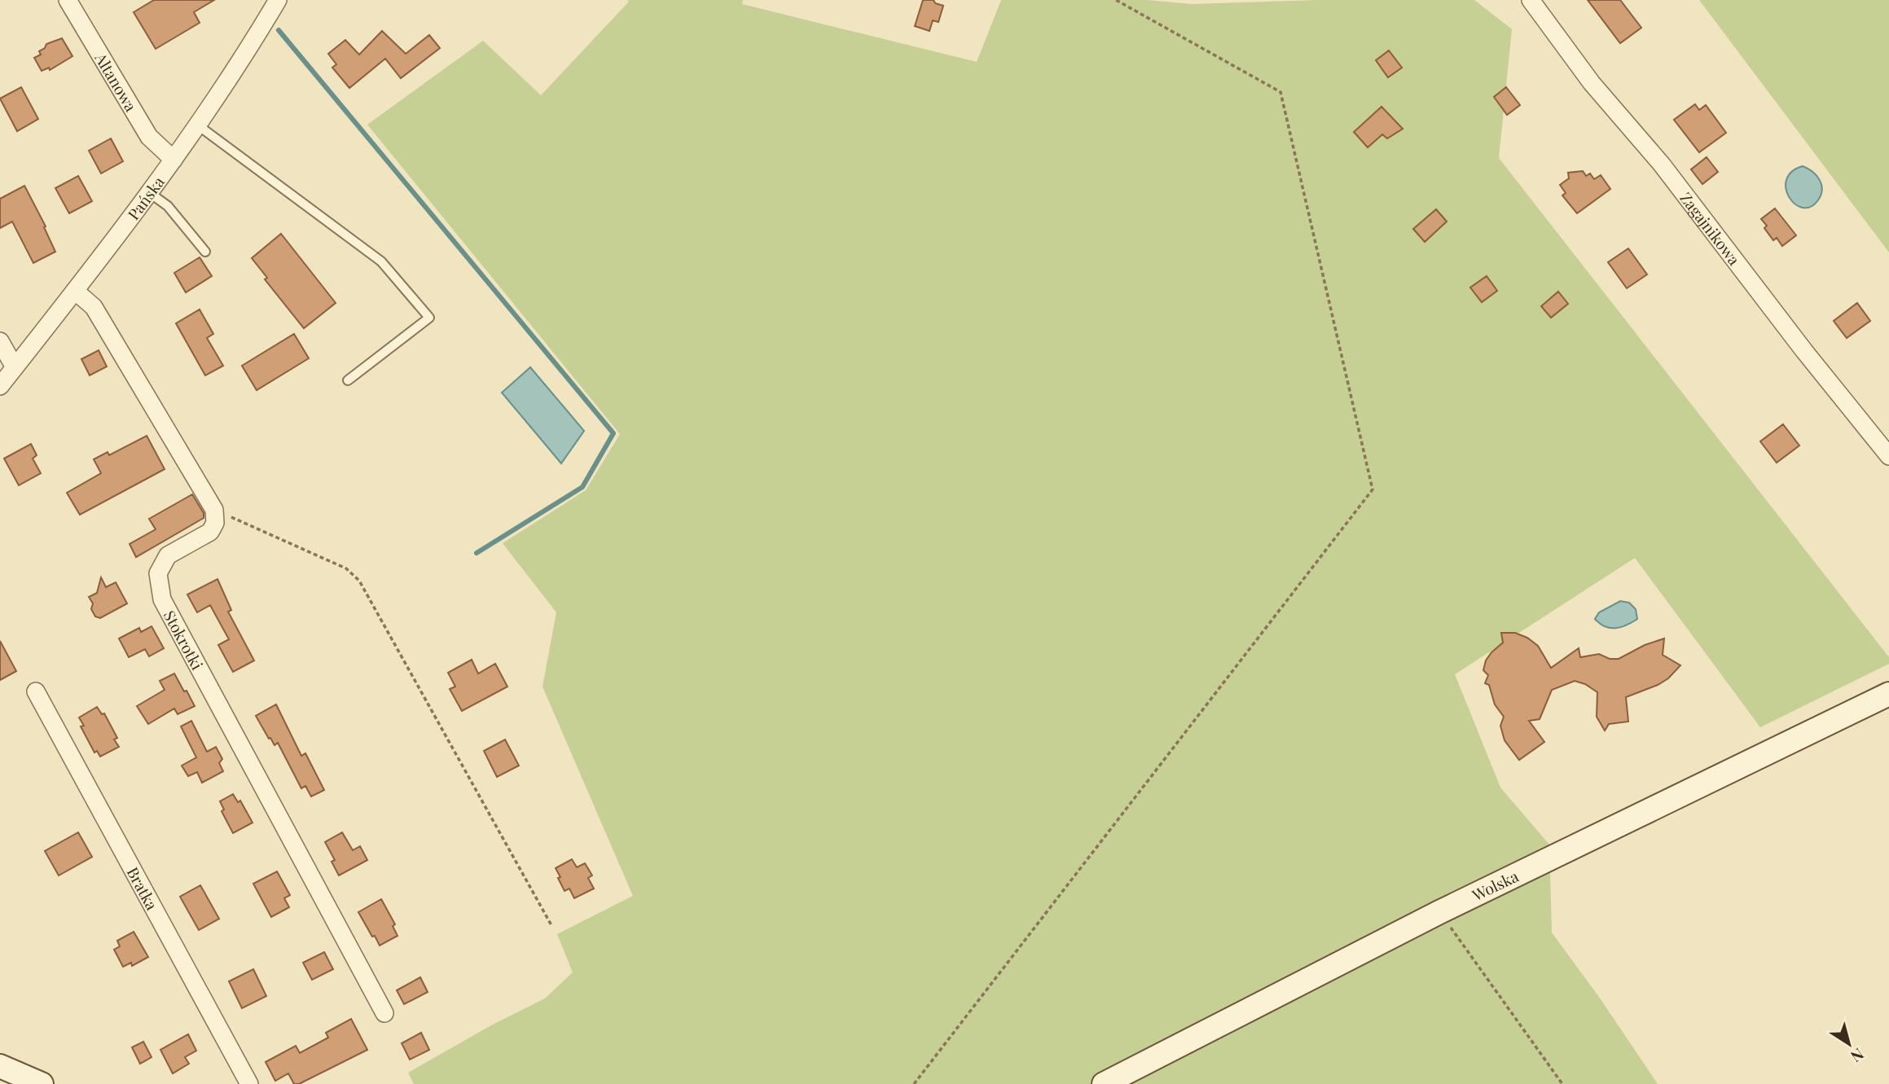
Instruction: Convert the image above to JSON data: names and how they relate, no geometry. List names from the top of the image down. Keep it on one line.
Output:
{"streets":{"street":["Altanowa","Pańska","Zagajnikowa","Stokrotki","Wolska","Bratka"]},"crossings":[["Altanowa","Pańska"]],"north":"bottom right"}
